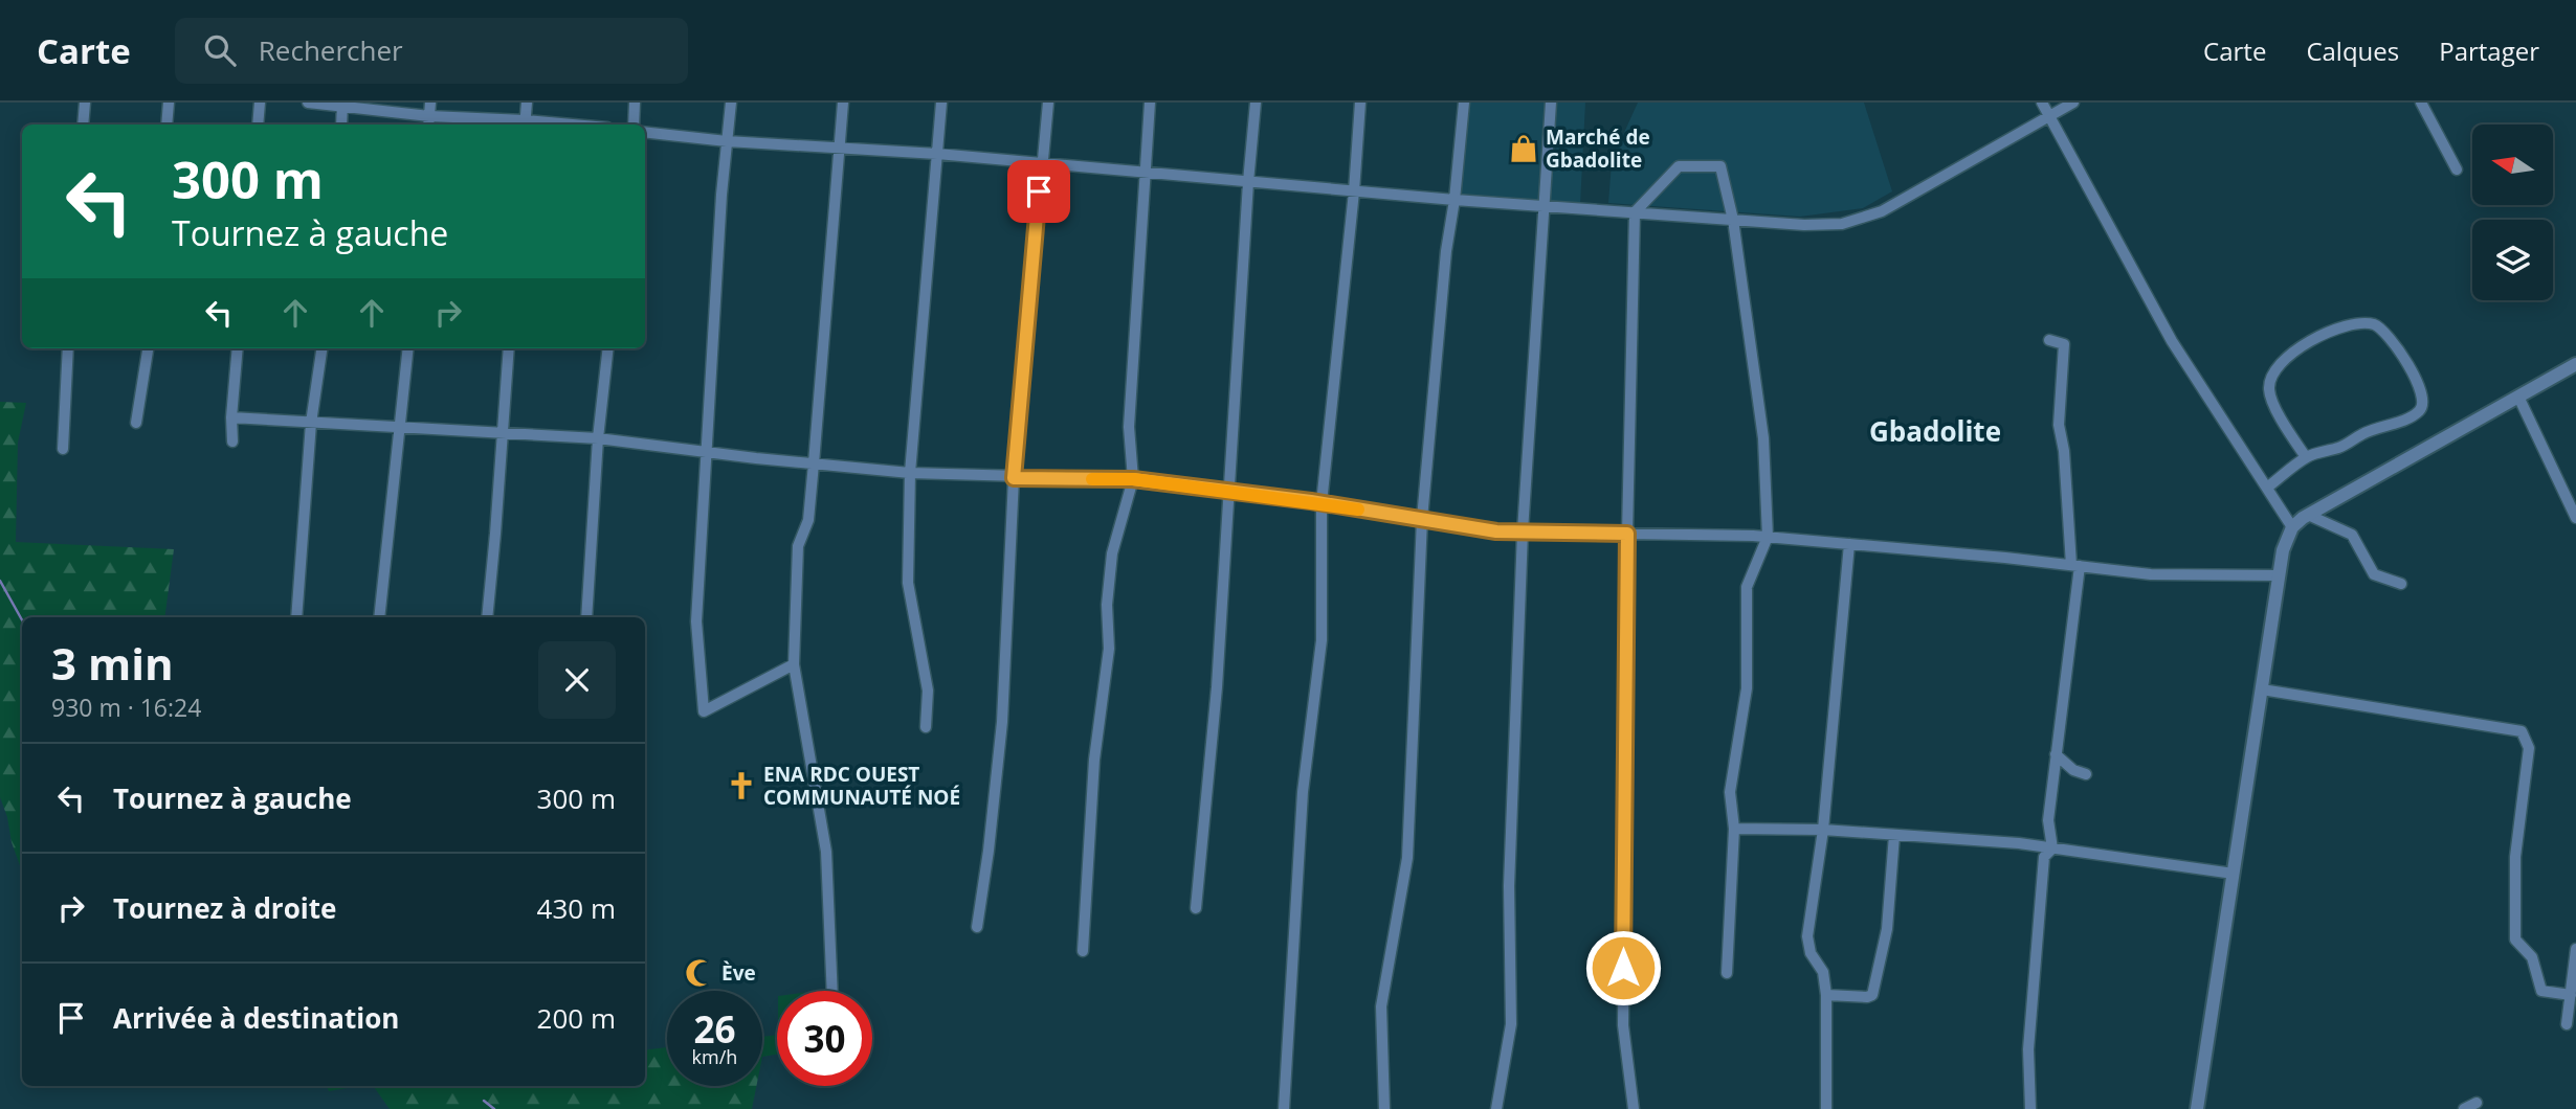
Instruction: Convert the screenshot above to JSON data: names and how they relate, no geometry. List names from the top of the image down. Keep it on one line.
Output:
{"districts":["Gbadolite"],"places":{"shop":["Marché de Gbadolite"],"church":["ENA RDC OUEST COMMUNAUTÉ NOÉ"],"mosque":["Ève"]},"north":"left","page":{"header":"Carte","search":"Rechercher","nav":["Carte","Calques","Partager"],"turn":["300 m","Tournez à gauche"],"heading":["3 min","930 m · 16:24"],"list":[{"name":"Tournez à gauche","value":"300 m"},{"name":"Tournez à droite","value":"430 m"},{"name":"Arrivée à destination","value":"200 m"}],"speed":"26 km/h","limit":"30"}}
